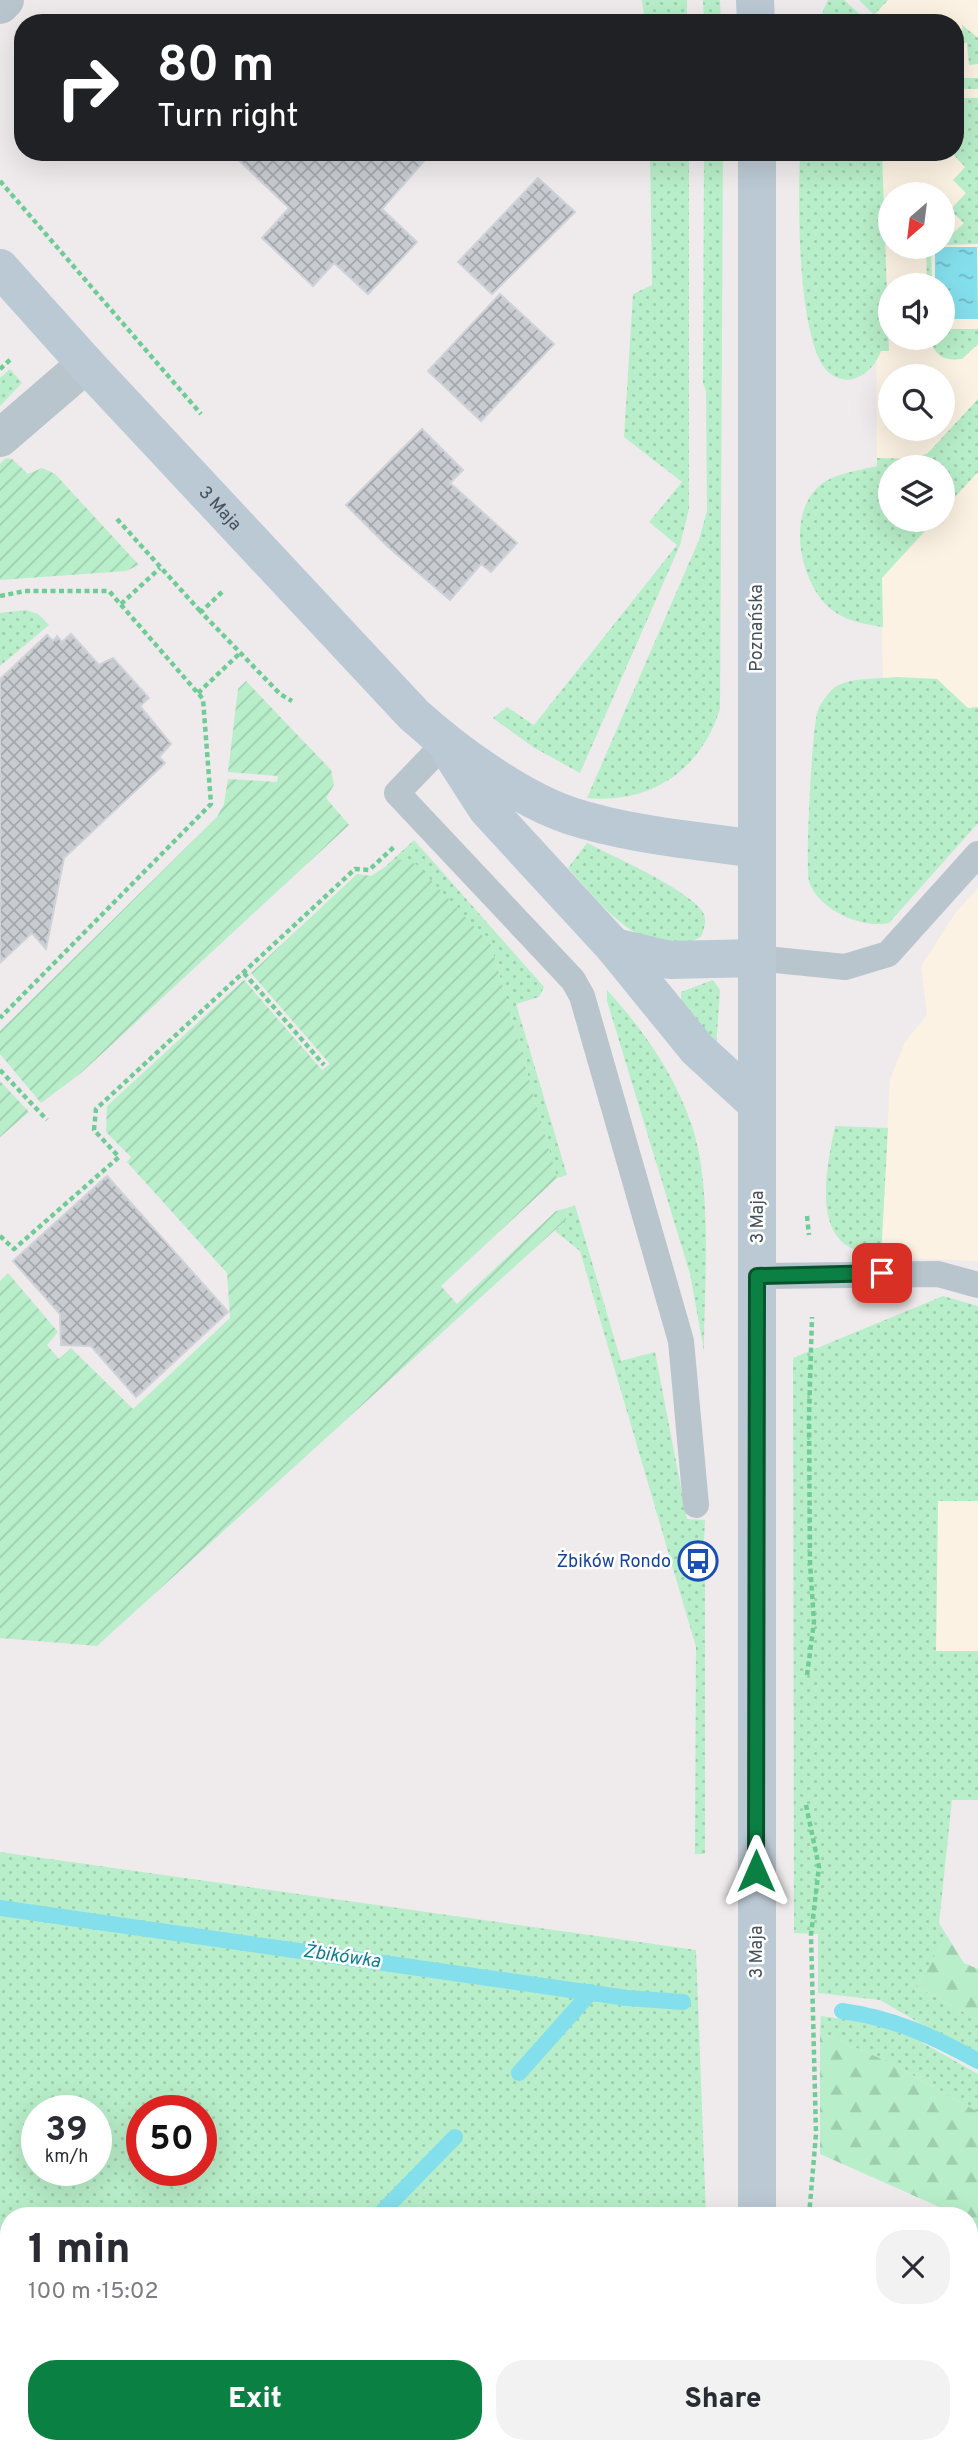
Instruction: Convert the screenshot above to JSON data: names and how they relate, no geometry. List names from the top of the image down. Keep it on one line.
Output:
{"streets":{"main road":["3 Maja","Poznańska"]},"crossings":[["3 Maja","Poznańska"]],"water":["Żbikówka"],"places":{"bus stop":["Żbików Rondo"]},"north":"bottom left","page":{"turn":["80 m","Turn right"],"speed":"39 km/h","limit":"50","heading":["1 min","100 m · 15:02"],"buttons":["Exit","Share"]}}
